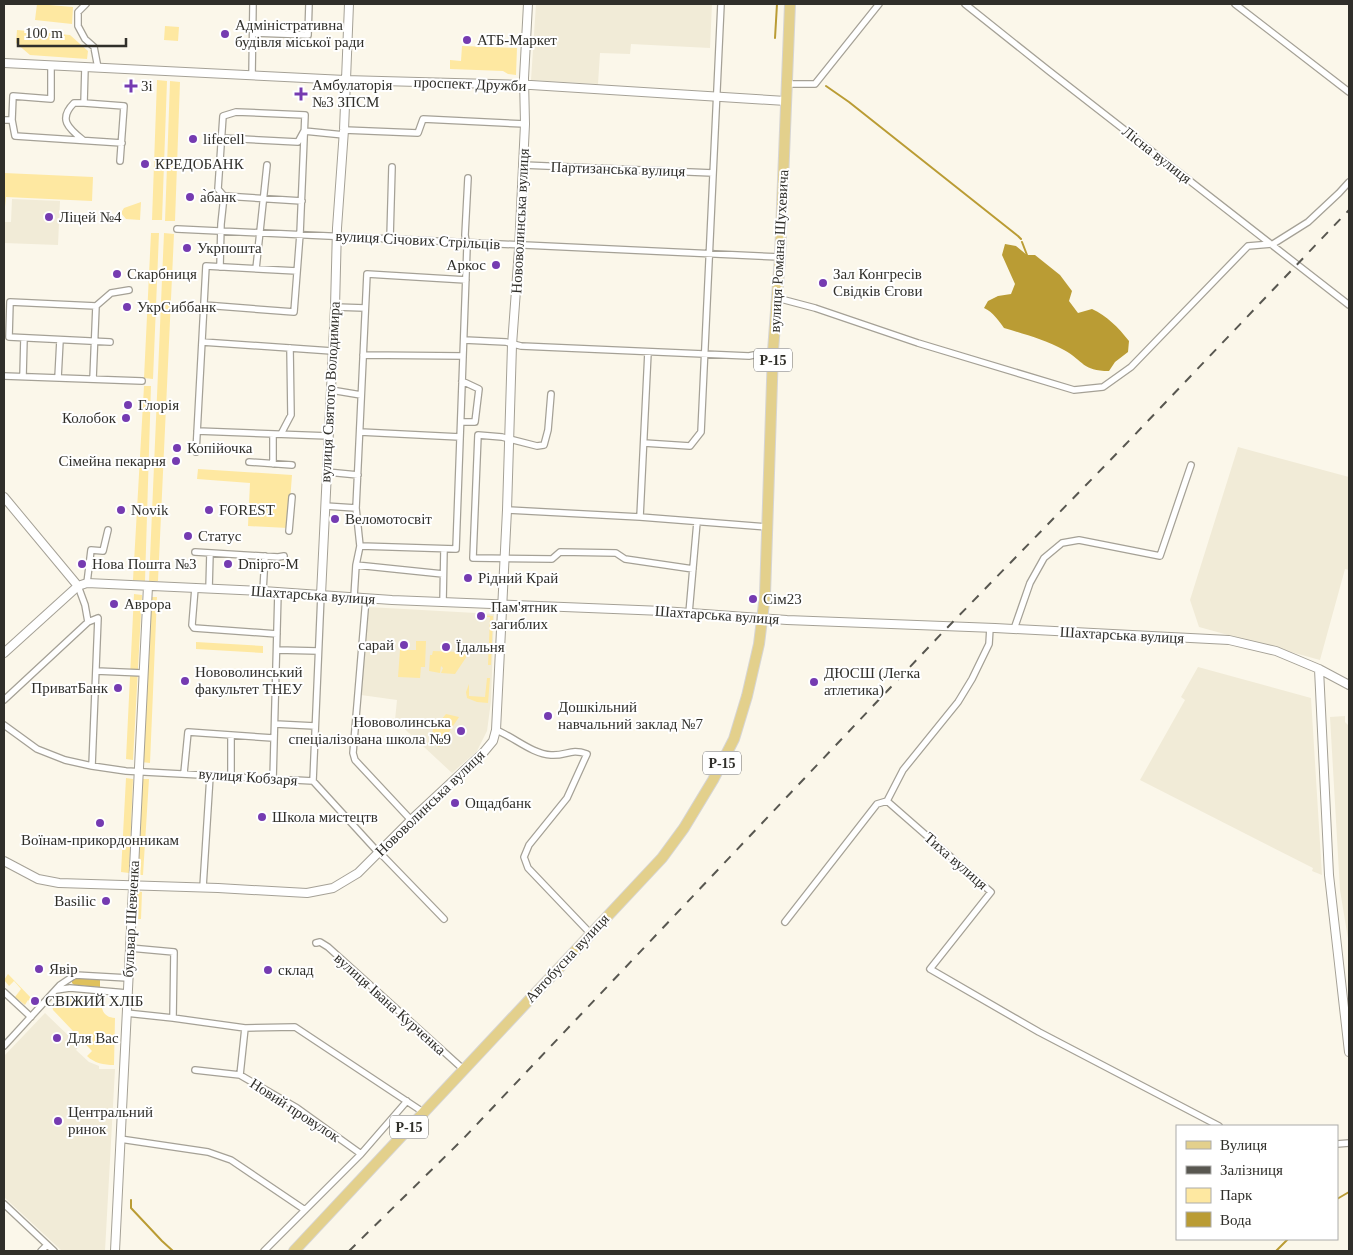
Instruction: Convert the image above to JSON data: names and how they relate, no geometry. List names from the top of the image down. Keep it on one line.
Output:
{"streets":{"main road":["вулиця Романа Шухевича","Р-15","Автобусна вулиця"],"street":["проспект Дружби","Лісна вулиця","Партизанська вулиця","Нововолинська вулиця","вулиця Січових Стрільців","вулиця Святого Володимира","Шахтарська вулиця","вулиця Кобзаря","Тиха вулиця","бульвар Шевченка","вулиця Івана Курченка","Новий провулок"]},"crossings":[["проспект Дружби","Нововолинська вулиця"],["проспект Дружби","вулиця Романа Шухевича"],["проспект Дружби","вулиця Святого Володимира"],["Партизанська вулиця","Нововолинська вулиця"],["Нововолинська вулиця","вулиця Січових Стрільців"],["Нововолинська вулиця","Шахтарська вулиця"],["Нововолинська вулиця","вулиця Кобзаря"],["Нововолинська вулиця","бульвар Шевченка"],["вулиця Січових Стрільців","вулиця Романа Шухевича"],["вулиця Січових Стрільців","вулиця Святого Володимира"],["вулиця Романа Шухевича","Шахтарська вулиця"],["вулиця Романа Шухевича","Автобусна вулиця"],["вулиця Святого Володимира","Шахтарська вулиця"],["вулиця Святого Володимира","вулиця Кобзаря"],["Шахтарська вулиця","бульвар Шевченка"],["Шахтарська вулиця","Автобусна вулиця"],["вулиця Кобзаря","бульвар Шевченка"],["Автобусна вулиця","вулиця Івана Курченка"]],"places":{"other":["Адміністративна будівля міської ради","АТБ-Маркет","lifecell","КРЕДОБАНК","а̀банк","Ліцей №4","Укрпошта","Аркос","Скарбниця","Зал Конгресів Свідків Єгови","УкрСиббанк","Глорія","Колобок","Копійочка","Сімейна пекарня","Novik","FOREST","Веломотосвіт","Статус","Нова Пошта №3","Dnipro-M","Рідний Край","Сім23","Аврора","Пам'ятник загиблих","сарай","Їдальня","Нововолинський факультет ТНЕУ","ДЮСШ (Легка атлетика)","ПриватБанк","Дошкільний навчальний заклад №7","Нововолинська спеціалізована школа №9","Ощадбанк","Школа мистецтв","Воїнам-прикордонникам","Basilic","Явір","склад","СВІЖИЙ ХЛІБ","Для Вас","Центральний ринок"],"health":["3і","Амбулаторія №3 ЗПСМ"]},"legend":["Вулиця","Залізниця","Парк","Вода"],"scale_bar":"100 m"}
